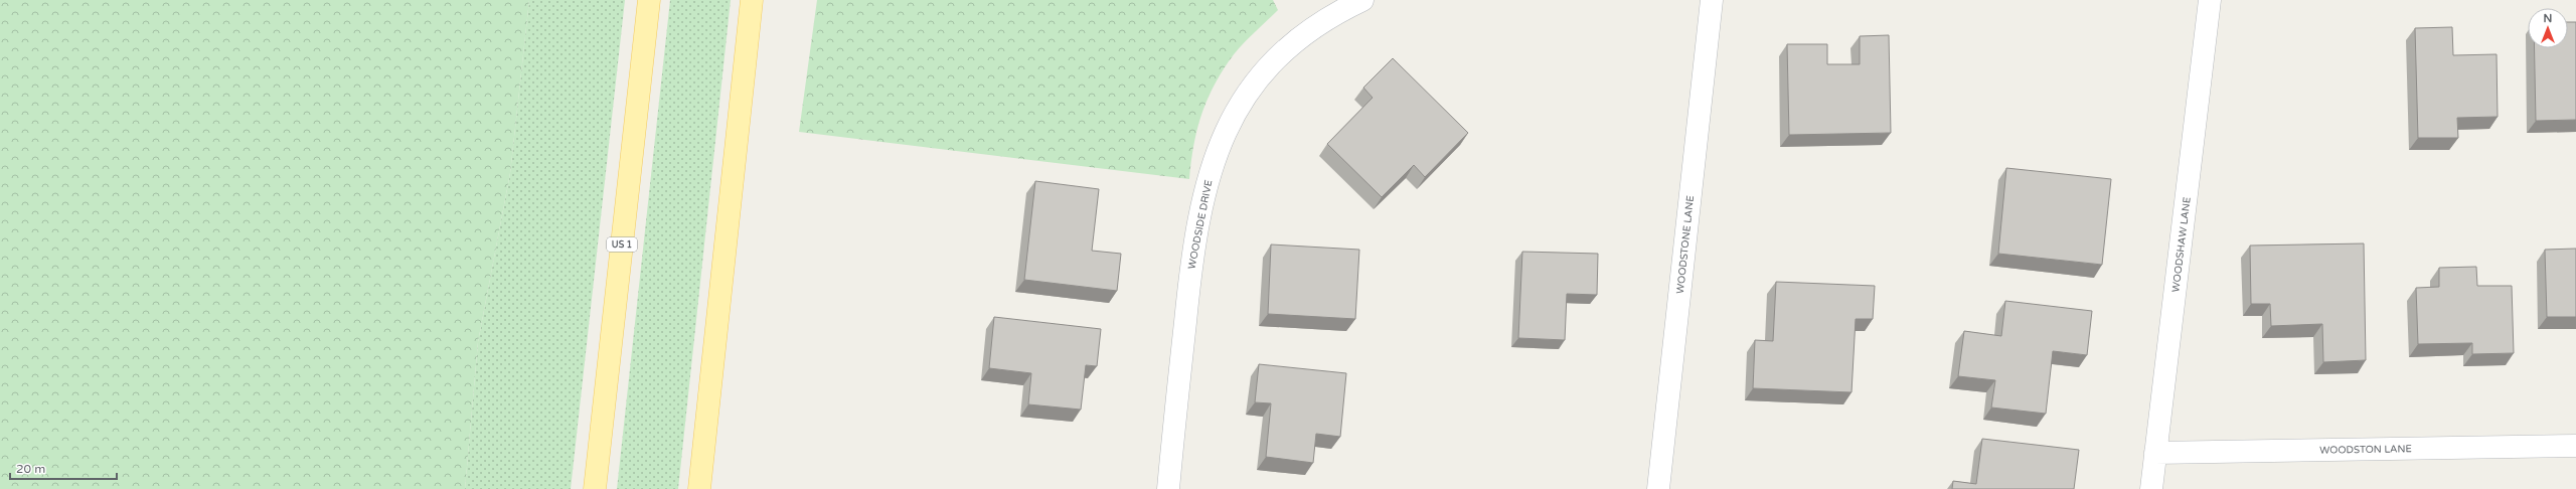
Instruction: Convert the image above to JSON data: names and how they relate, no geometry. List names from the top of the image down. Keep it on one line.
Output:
{"streets":{"main road":["US 1"],"street":["WOODSIDE DRIVE","WOODSTONE LANE","WOODSHAW LANE","WOODSTON LANE"]},"crossings":[["WOODSHAW LANE","WOODSTON LANE"]],"scale_bar":"20 m","north":"top"}
